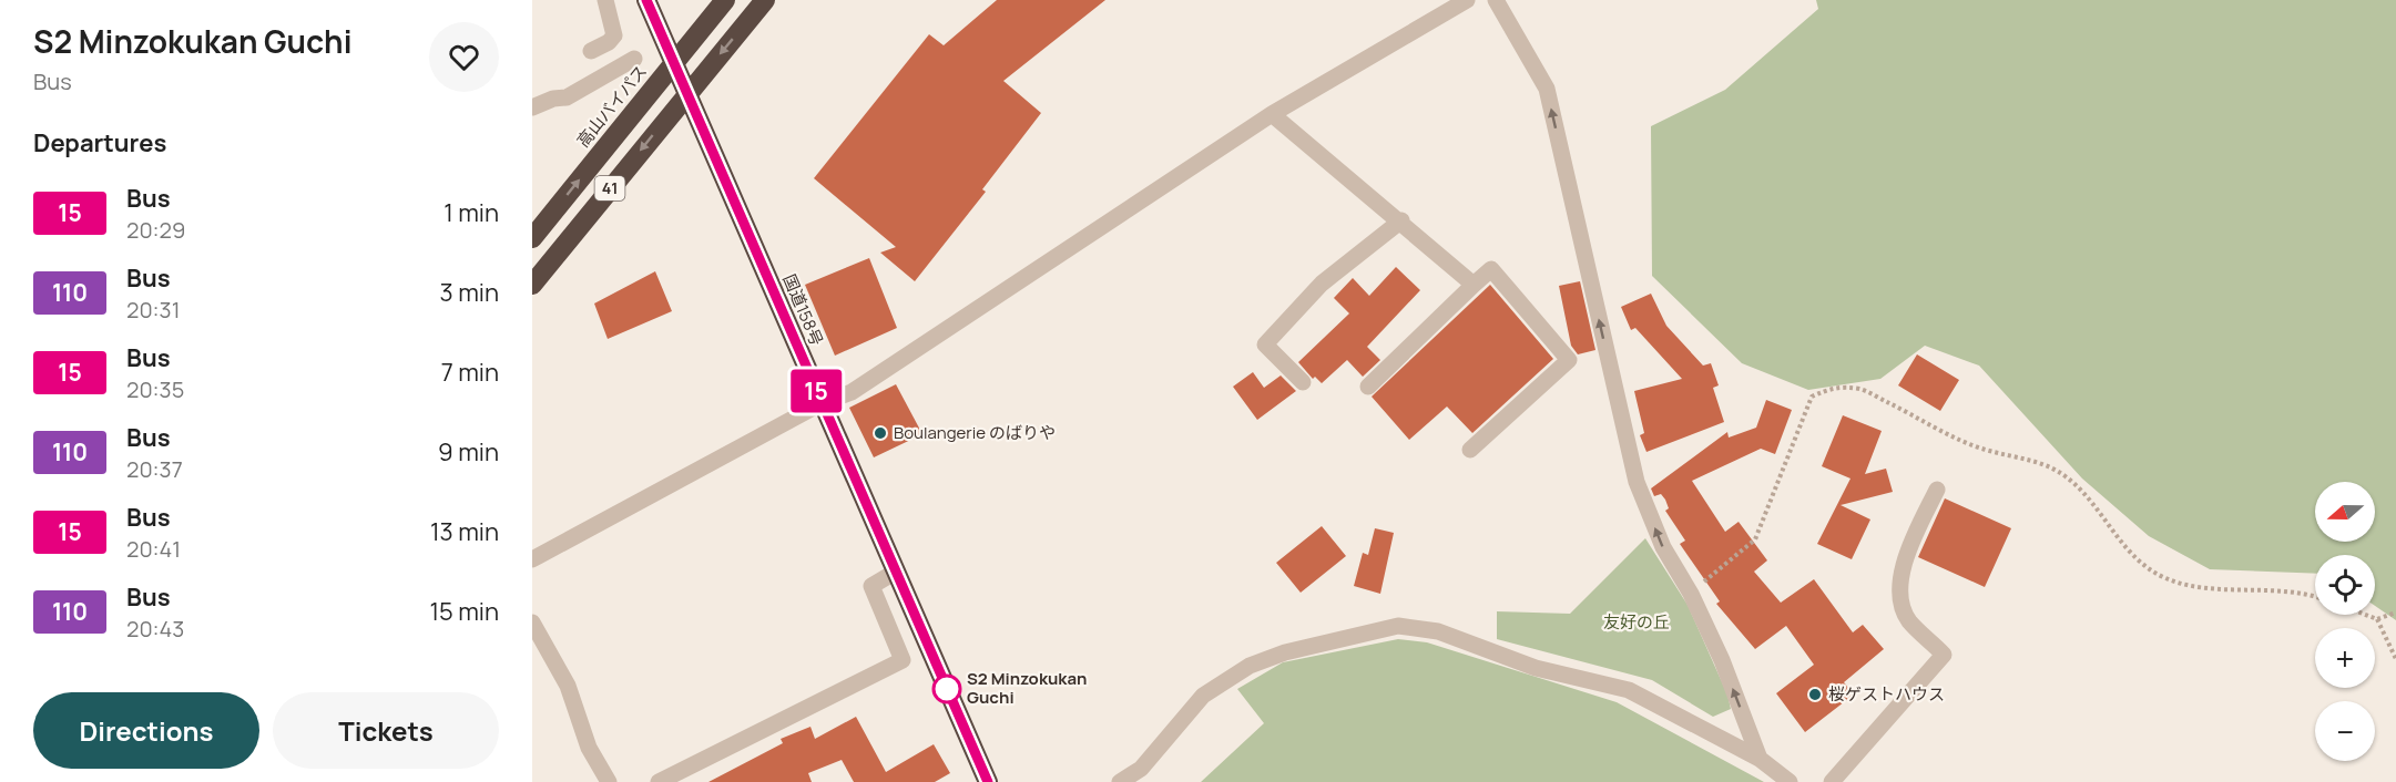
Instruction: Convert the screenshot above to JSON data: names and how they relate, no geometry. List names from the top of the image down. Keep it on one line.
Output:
{"streets":{"highway":["高山バイパス","41","国道158号"]},"crossings":[["高山バイパス","国道158号"],["41","国道158号"]],"parks":["友好の丘"],"places":["Boulangerie のばりや","S2 Minzokukan Guchi","桜ゲストハウス"],"lines":["bus line 15"],"north":"left","page":{"heading":[["S2 Minzokukan Guchi","Bus"],"Departures"],"on_map":"15","list":[{"mark":"15","name":"Bus","note":"20:29","value":"1 min"},{"mark":"110","name":"Bus","note":"20:31","value":"3 min"},{"mark":"15","name":"Bus","note":"20:35","value":"7 min"},{"mark":"110","name":"Bus","note":"20:37","value":"9 min"},{"mark":"15","name":"Bus","note":"20:41","value":"13 min"},{"mark":"110","name":"Bus","note":"20:43","value":"15 min"}],"map_buttons":["+","−"],"buttons":["Directions","Tickets"]}}
